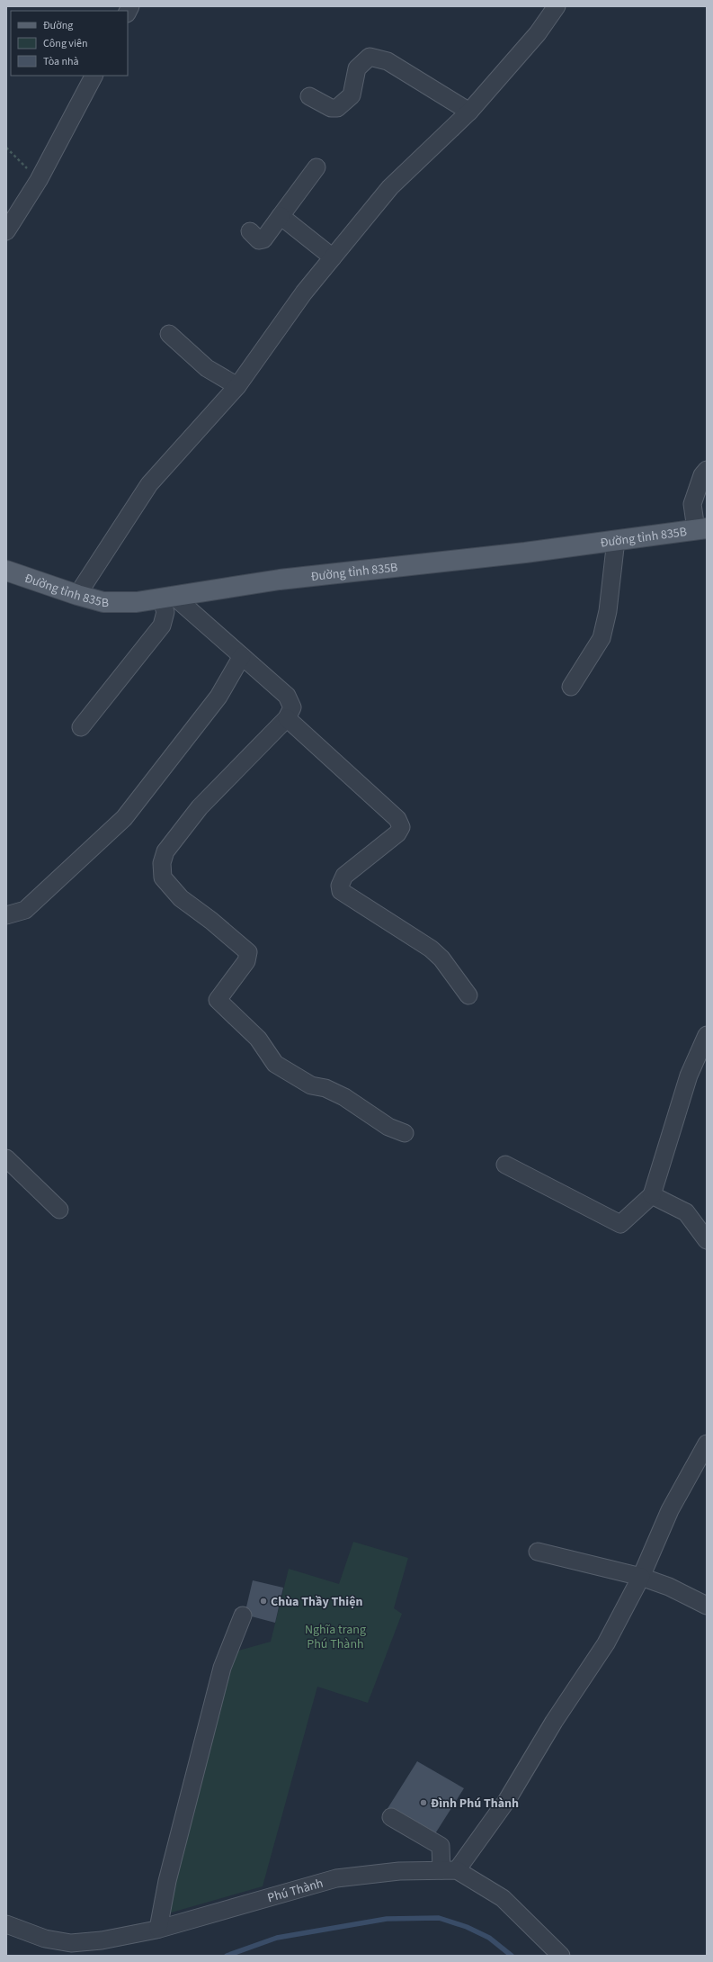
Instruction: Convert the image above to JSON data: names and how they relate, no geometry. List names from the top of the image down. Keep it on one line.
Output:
{"streets":{"main road":["Đường tỉnh 835B"],"street":["Phú Thành"]},"parks":["Nghĩa trang Phú Thành"],"places":["Chùa Thầy Thiện","Đình Phú Thành"],"legend":["Đường","Công viên","Tòa nhà"]}
